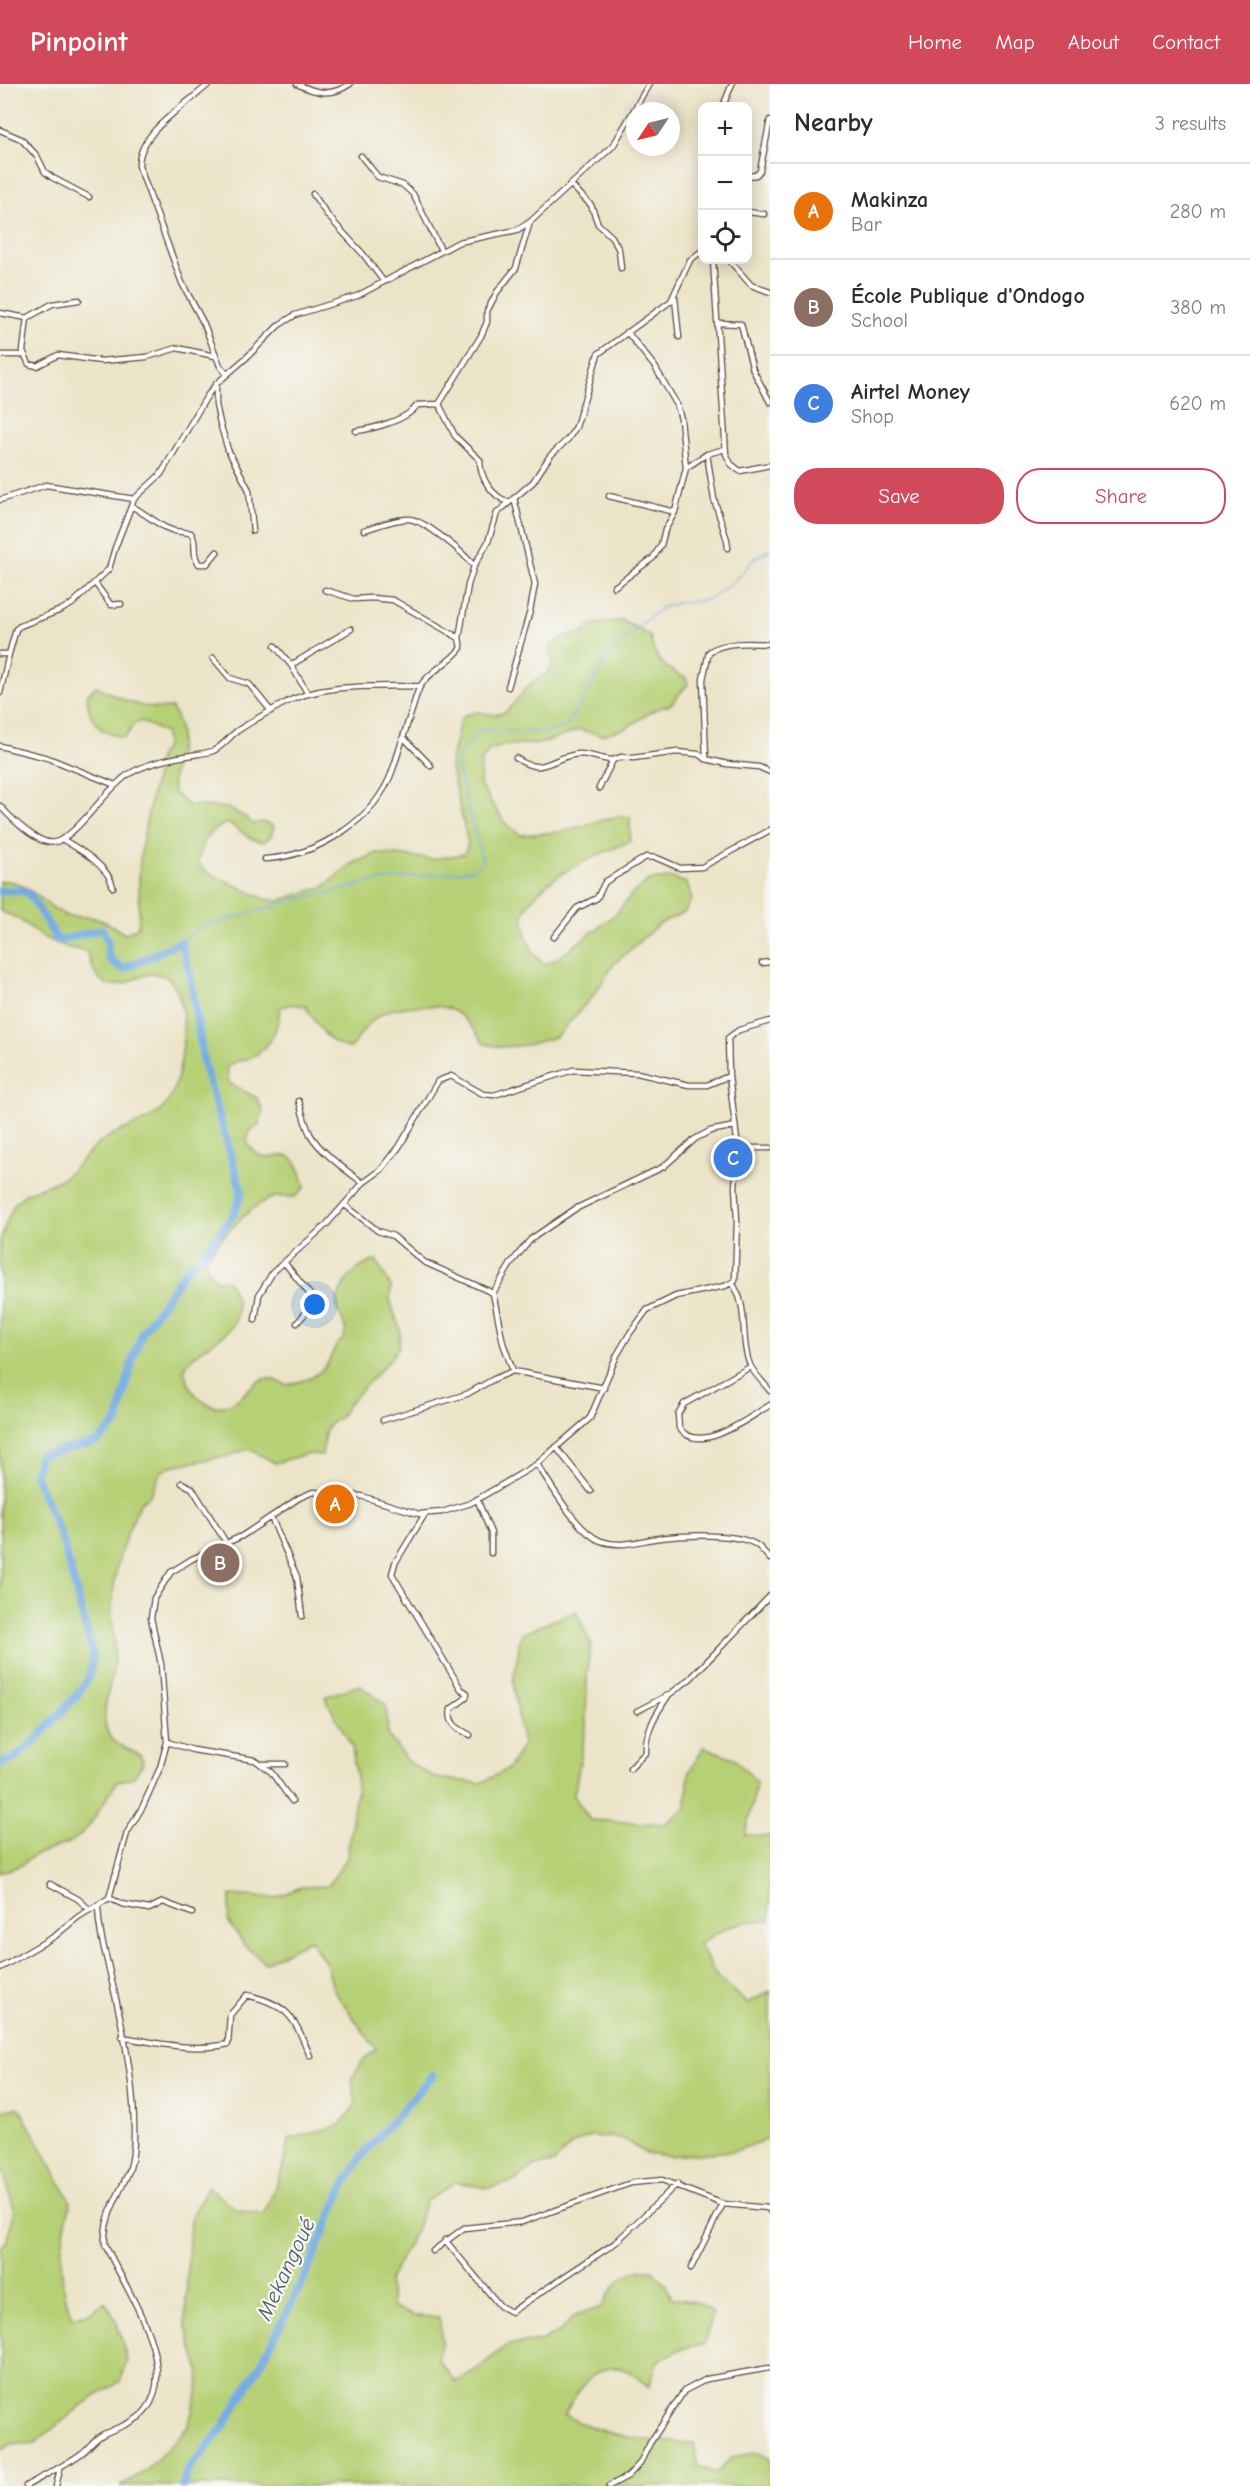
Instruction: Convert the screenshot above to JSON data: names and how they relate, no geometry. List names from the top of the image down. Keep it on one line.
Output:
{"water":["Mekangoué"],"north":"bottom left","page":{"header":"Pinpoint","nav":["Home","Map","About","Contact"],"heading":["Nearby","3 results"],"map_buttons":["+","−"],"list":[{"mark":"A","name":"Makinza","note":"Bar","value":"280 m"},{"mark":"B","name":"École Publique d'Ondogo","note":"School","value":"380 m"},{"mark":"C","name":"Airtel Money","note":"Shop","value":"620 m"}],"buttons":["Save","Share"],"pins":["C","A","B"]}}
